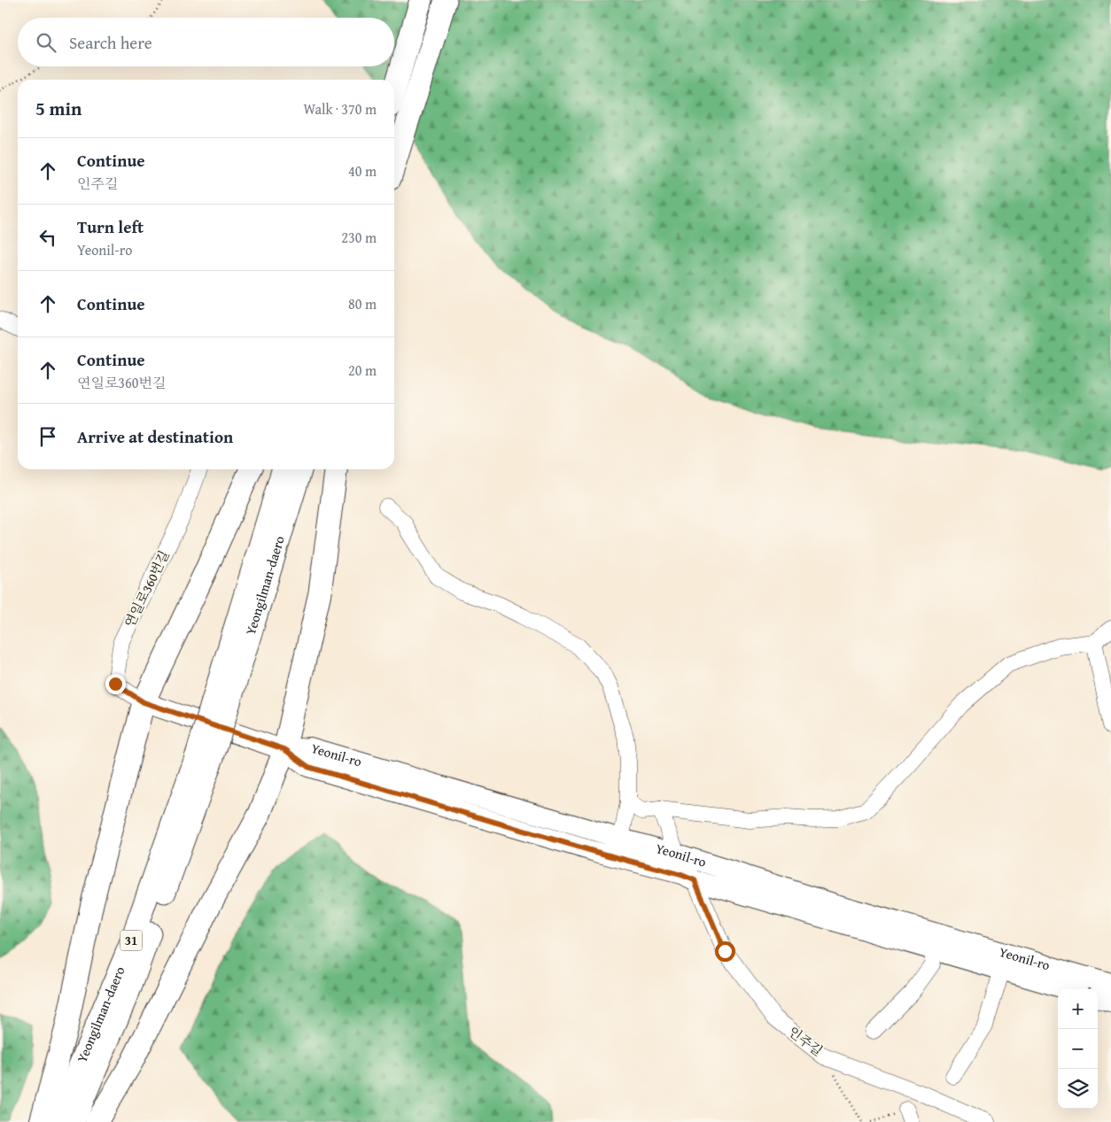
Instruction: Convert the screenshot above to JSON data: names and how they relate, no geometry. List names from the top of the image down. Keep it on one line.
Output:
{"streets":{"highway":["Yeongilman-daero","31"],"main road":["Yeonil-ro"],"street":["연일로360번길","인주길"]},"crossings":[["Yeonil-ro","인주길"]],"page":{"search":"Search here","heading":["5 min","Walk · 370 m"],"list":[["Continue","인주길","40 m"],["Turn left","Yeonil-ro","230 m"],["Continue","80 m"],["Continue","연일로360번길","20 m"],"Arrive at destination"],"map_buttons":["+","−"]}}
